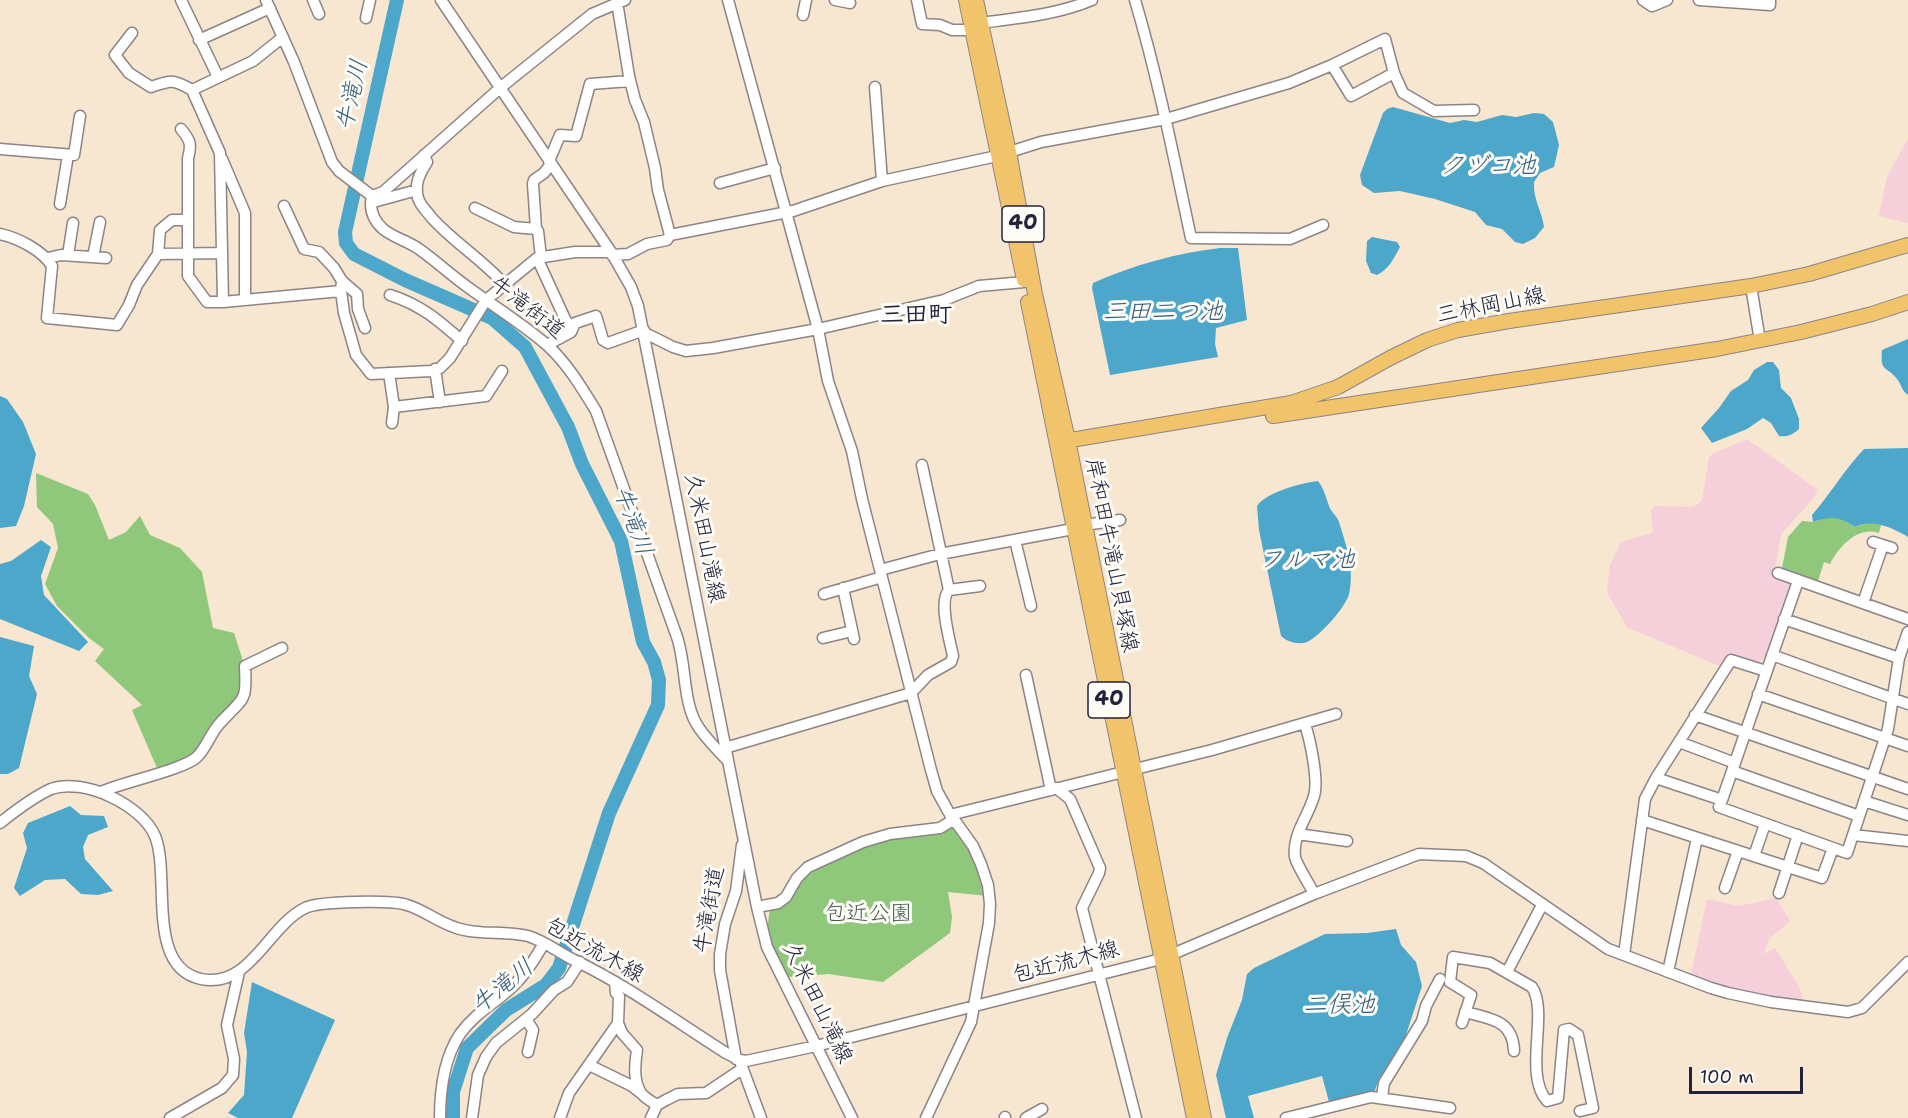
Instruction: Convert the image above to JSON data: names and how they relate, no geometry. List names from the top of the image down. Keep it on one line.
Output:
{"streets":{"main road":["40","三林岡山線","岸和田牛滝山貝塚線"],"street":["牛滝街道","久米田山滝線","包近流木線"]},"crossings":[["三林岡山線","岸和田牛滝山貝塚線"],["牛滝街道","久米田山滝線"],["牛滝街道","包近流木線"],["久米田山滝線","包近流木線"],["岸和田牛滝山貝塚線","包近流木線"]],"districts":["三田町"],"water":["牛滝川","クヅコ池","三田二つ池","フルマ池","二俣池"],"parks":["包近公園"],"scale_bar":"100 m"}
